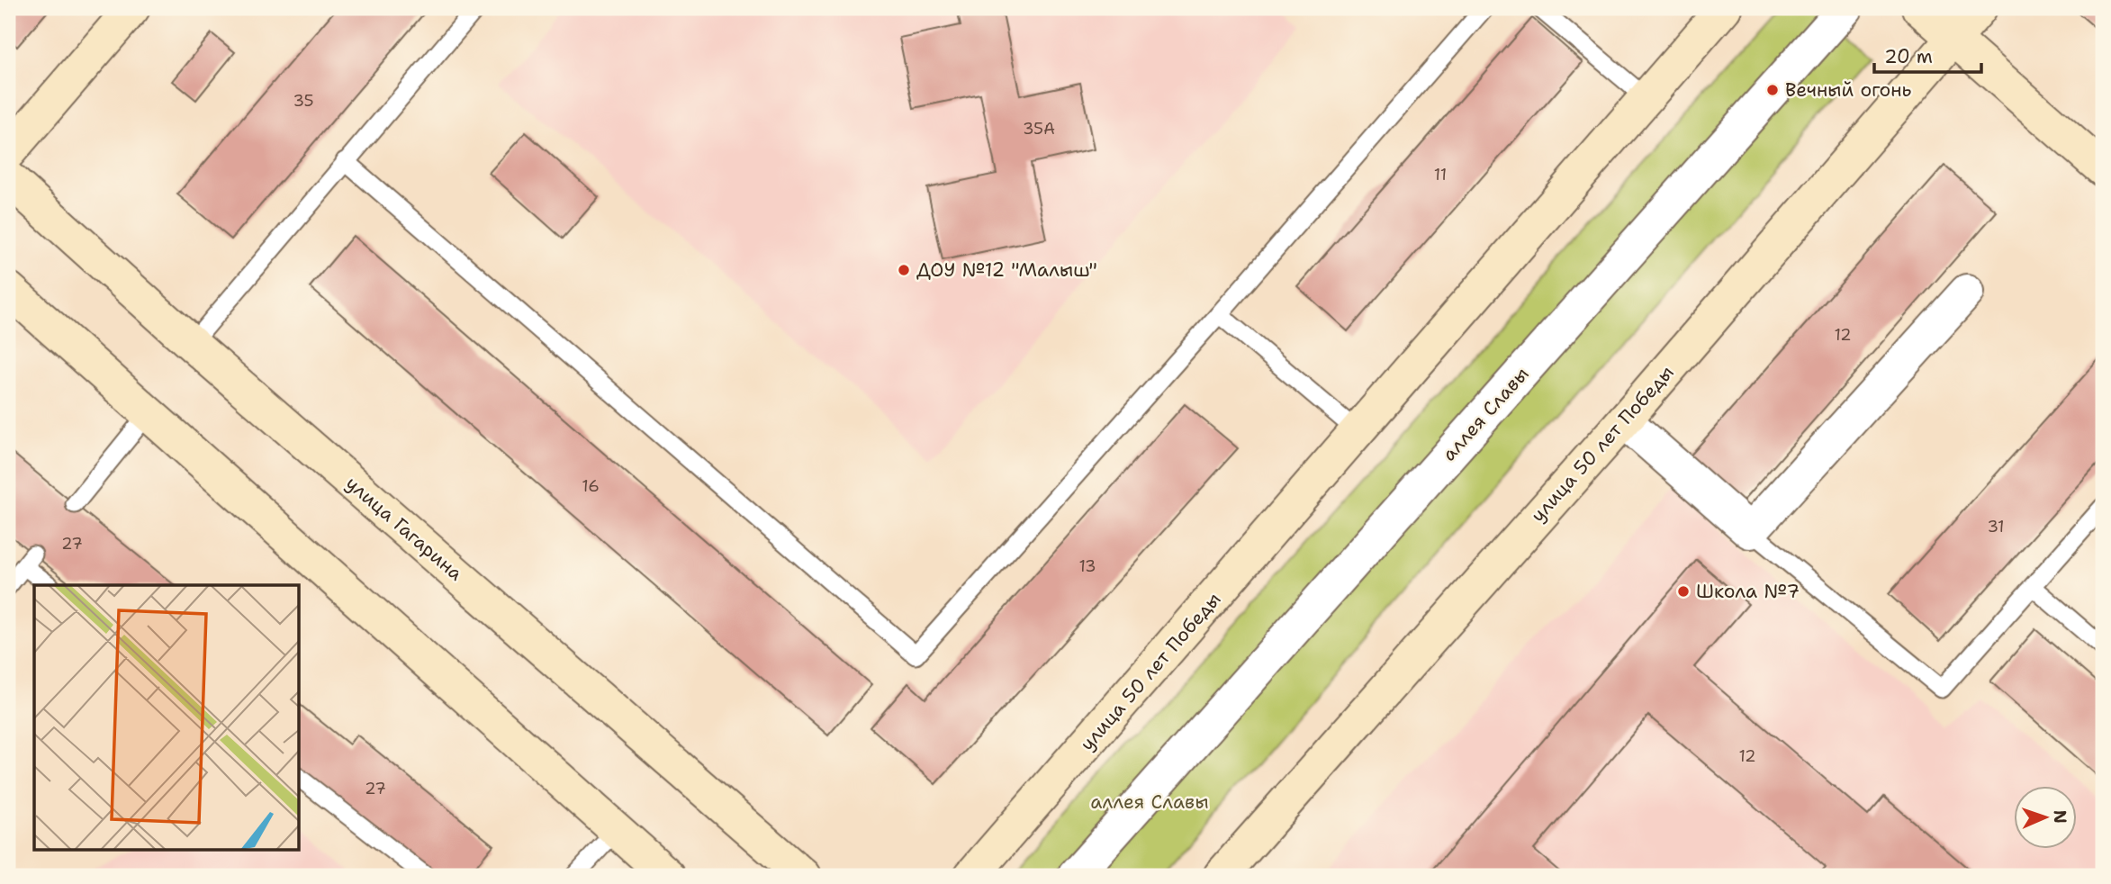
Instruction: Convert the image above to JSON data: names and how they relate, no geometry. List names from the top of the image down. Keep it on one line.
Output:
{"streets":{"street":["аллея Славы","улица 50 лет Победы","улица Гагарина"]},"parks":["аллея Славы"],"places":["Вечный огонь","ДОУ №12 \"Малыш\"","Школа №7"],"house_numbers":["35","35А","11","12","16","31","27","13","12","27"],"scale_bar":"20 m","north":"right"}
